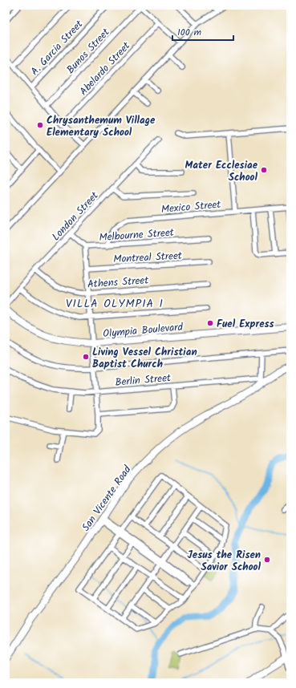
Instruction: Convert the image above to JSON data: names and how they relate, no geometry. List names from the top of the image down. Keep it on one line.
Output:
{"streets":{"main road":["Olympia Boulevard","San Vicente Road"],"street":["A. Garcia Street","Bunos Street","Abelardo Street","Mexico Street","London Street","Melbourne Street","Montreal Street","Athens Street","Berlin Street"]},"crossings":[["Mexico Street","Melbourne Street"],["London Street","Melbourne Street"],["London Street","Athens Street"]],"districts":["VILLA OLYMPIA 1"],"places":["Chrysanthemum Village Elementary School","Mater Ecclesiae School","Fuel Express","Living Vessel Christian Baptist Church","Jesus the Risen Savior School"],"scale_bar":"100 m"}
